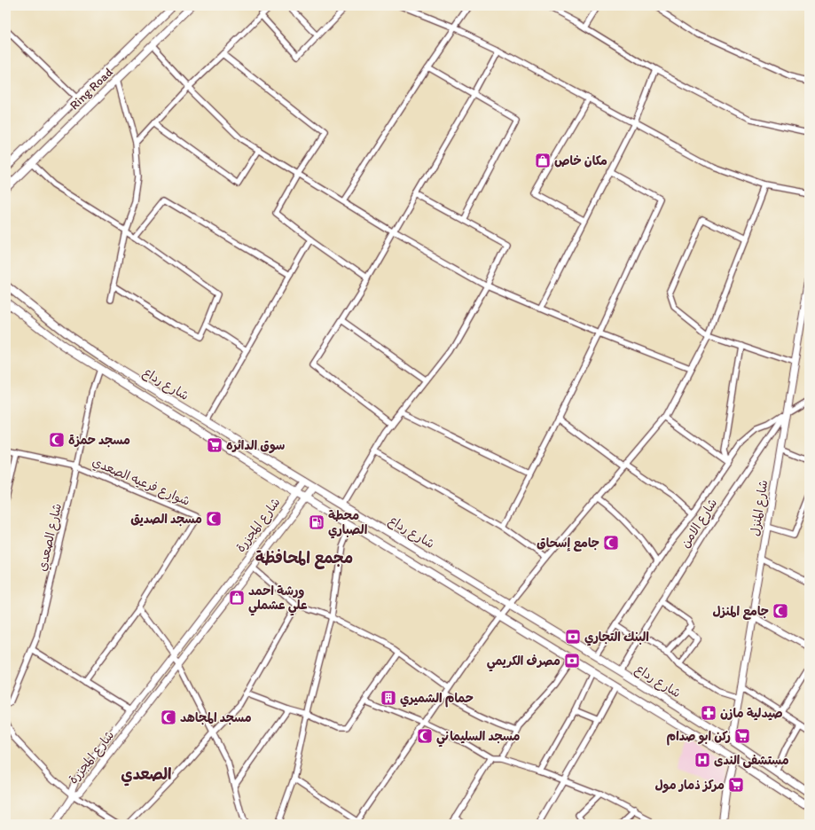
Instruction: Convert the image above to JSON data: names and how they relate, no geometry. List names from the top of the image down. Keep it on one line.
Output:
{"streets":{"main road":["Ring Road","شارع رداع"],"street":["شوارع فرعيه الصعدي","شارع المنزل","شارع الامن","شارع المجزرة","شارع الصعدي"]},"crossings":[["شارع رداع","شارع المنزل"],["شارع رداع","شارع الامن"],["شارع رداع","شارع المجزرة"],["شارع رداع","شارع الصعدي"],["شوارع فرعيه الصعدي","شارع الصعدي"],["شارع المنزل","شارع الامن"]],"districts":["مجمع المحافظة","الصعدي"],"places":{"shop":["مكان خاص","ورشة احمد علي عشملي"],"mosque":["مسجد حمزة","مسجد الصديق","جامع إسحاق","جامع المنزل","مسجد المجاهد","مسجد السليماني"],"supermarket":["سوق الدائره","ركن ابو صدام","مركز ذمار مول"],"fuel station":["محطة الصباري"],"bank":["البنك التجاري","مصرف الكريمي"],"building":["حمام الشميري"],"pharmacy":["صيدلية مازن"],"hospital":["مستشفى الندى"]}}
